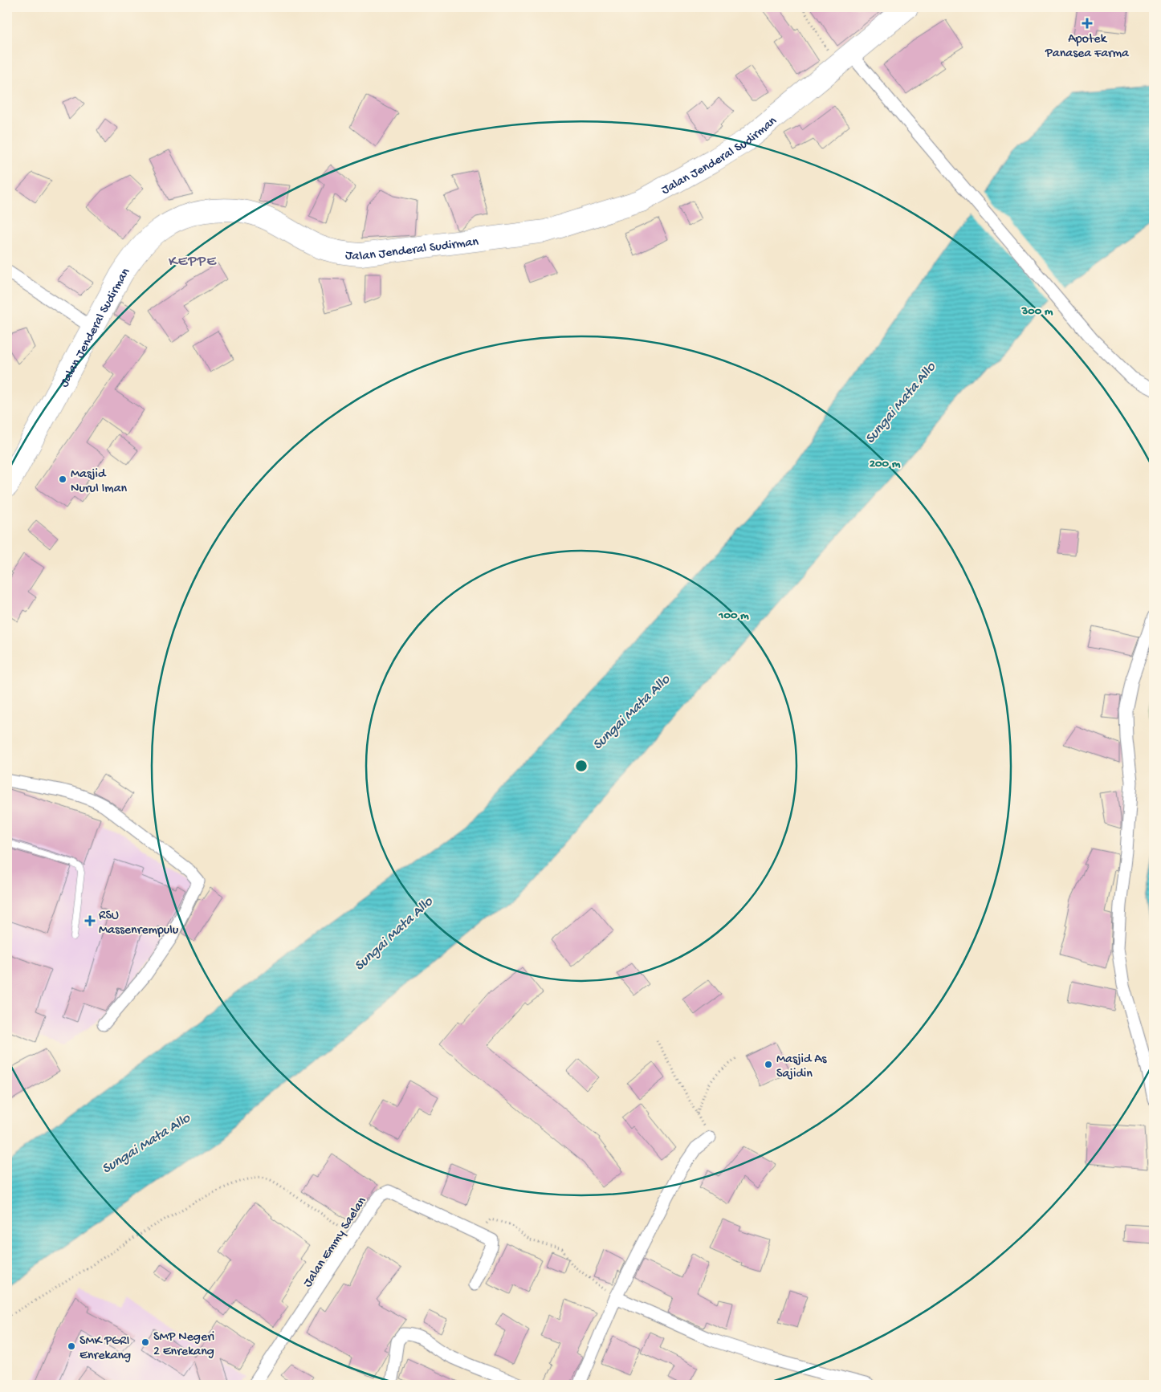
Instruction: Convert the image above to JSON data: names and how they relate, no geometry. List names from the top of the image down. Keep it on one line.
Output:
{"streets":{"highway":["Jalan Jenderal Sudirman"],"street":["Jalan Emmy Saelan"]},"districts":["KEPPE"],"water":["Sungai Mata Allo"],"places":{"health":["Apotek Panasea Farma","RSU Massenrempulu"],"other":["Masjid Nurul Iman","Masjid As Sajidin","SMP Negeri 2 Enrekang","SMK PGRI Enrekang"]},"rings":["300 m","200 m","100 m"]}
